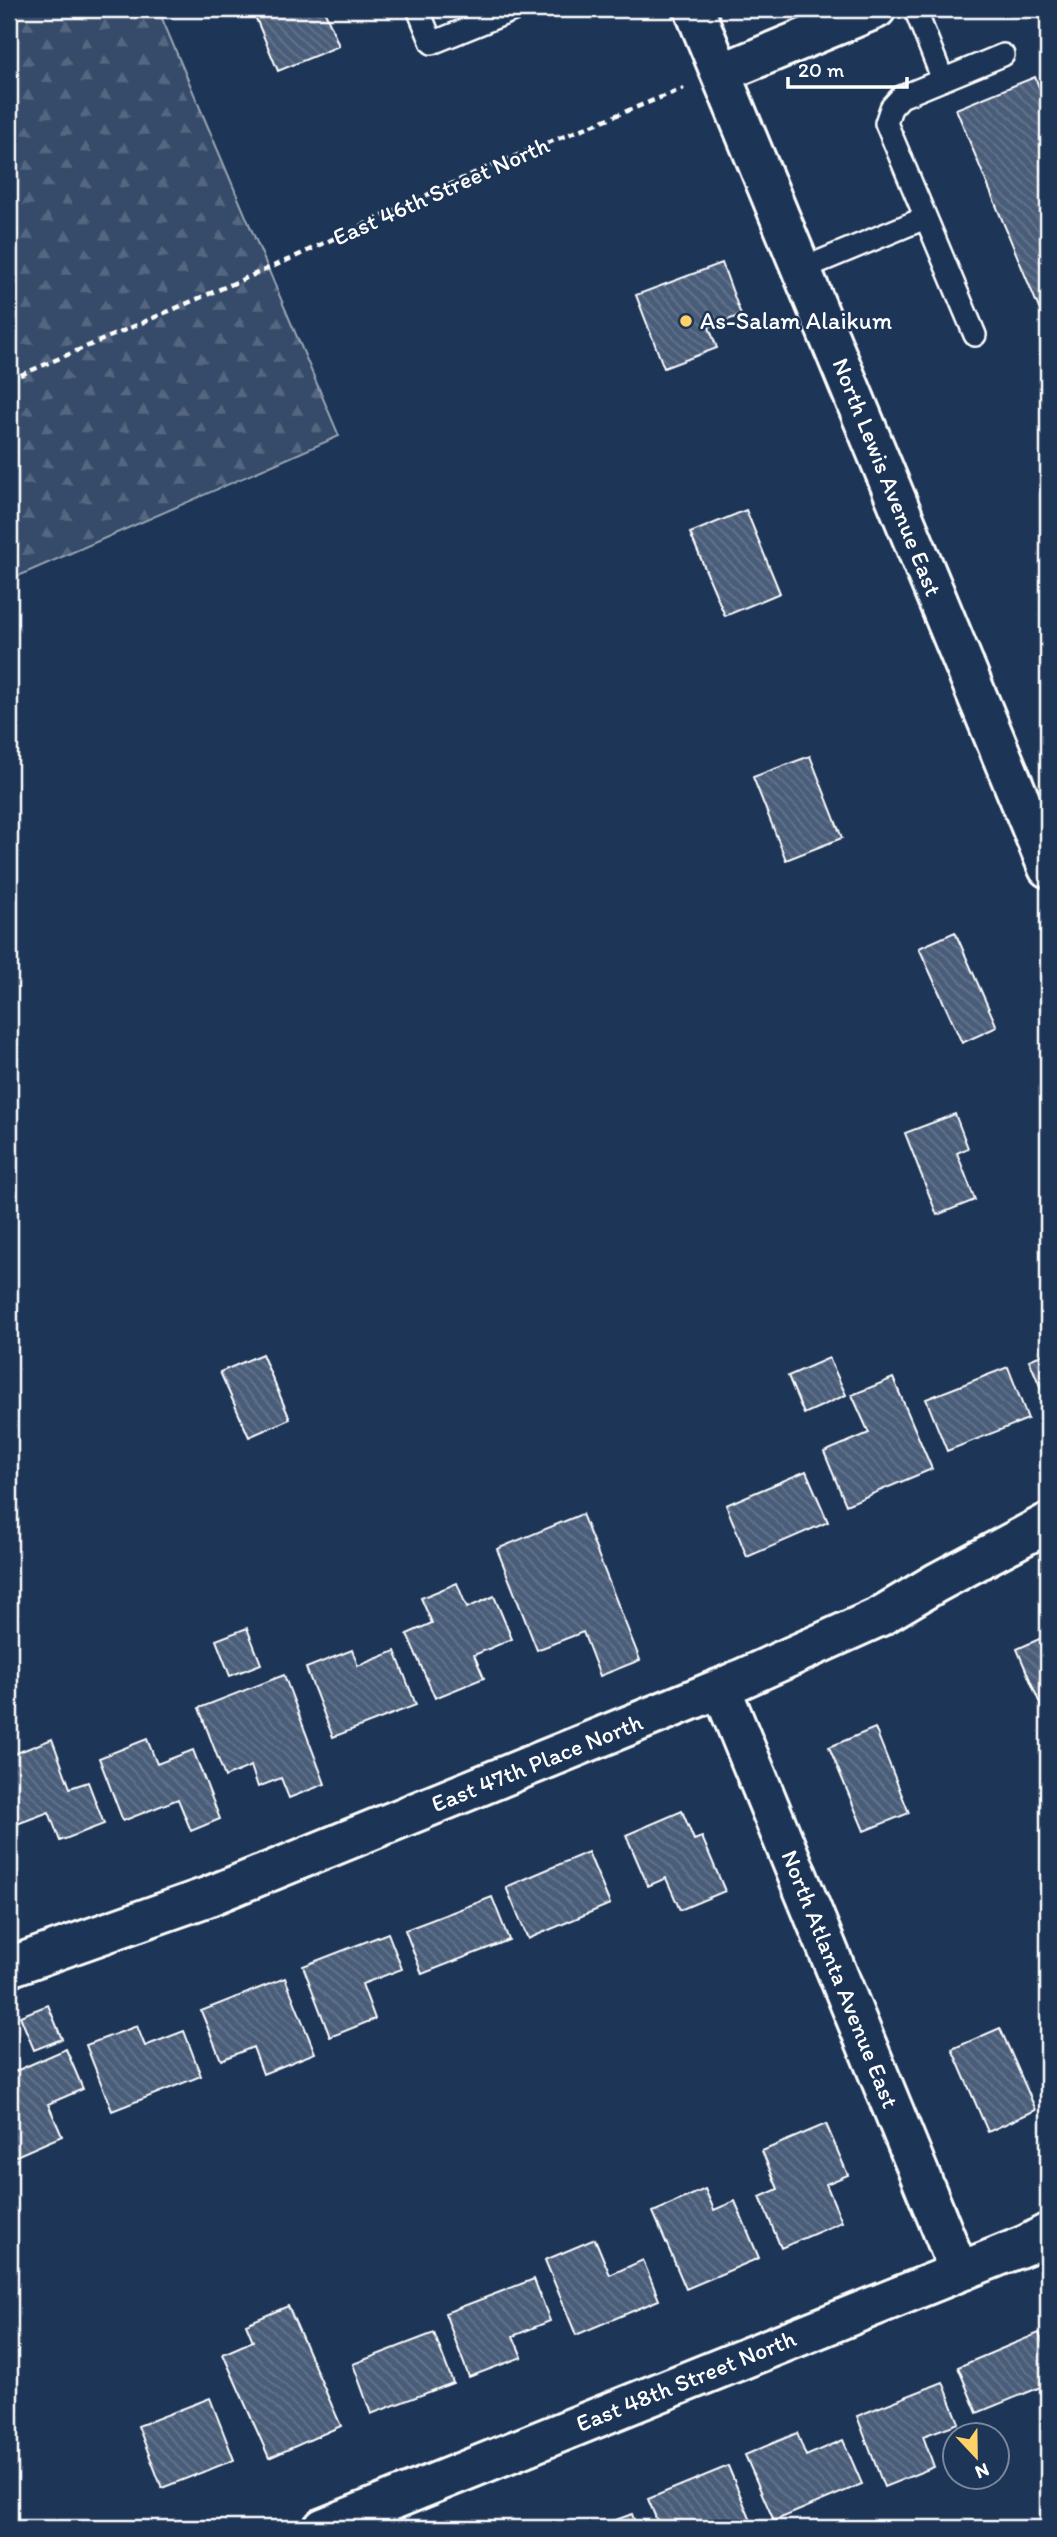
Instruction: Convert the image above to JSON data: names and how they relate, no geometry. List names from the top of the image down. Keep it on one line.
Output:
{"streets":{"street":["North Lewis Avenue East","East 47th Place North","North Atlanta Avenue East","East 48th Street North"],"path":["East 46th Street North"]},"crossings":[["East 46th Street North","North Lewis Avenue East"],["East 47th Place North","North Atlanta Avenue East"],["North Atlanta Avenue East","East 48th Street North"]],"places":["As-Salam Alaikum"],"scale_bar":"20 m","north":"bottom"}
